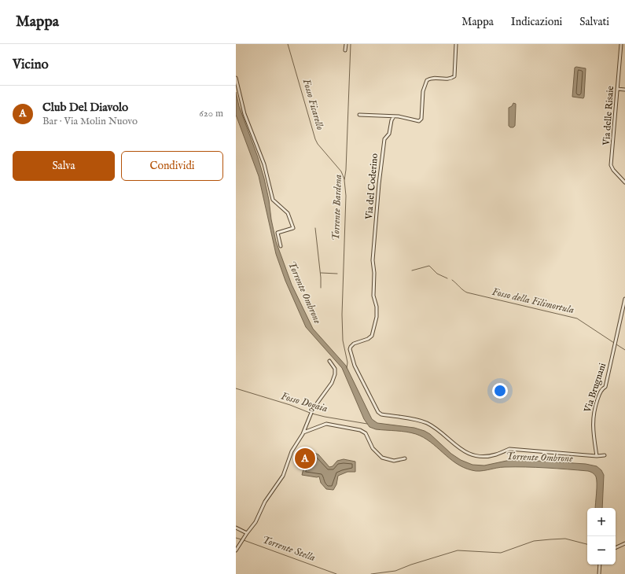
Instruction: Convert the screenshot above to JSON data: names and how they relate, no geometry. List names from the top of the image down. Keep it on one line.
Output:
{"streets":{"street":["Via delle Risaie","Via del Coderino","Via Brugnani"]},"crossings":[["Via del Coderino","Via Brugnani"]],"water":["Fosso Ficarello","Torrente Bardena","Torrente Ombrone","Fosso della Filimortula","Fosso Dogaia","Torrente Stella"],"page":{"header":"Mappa","nav":["Mappa","Indicazioni","Salvati"],"heading":"Vicino","list":[{"mark":"A","name":"Club Del Diavolo","note":"Bar · Via Molin Nuovo","value":"620 m"}],"buttons":["Salva","Condividi"],"pins":"A","map_buttons":["+","−"]}}
